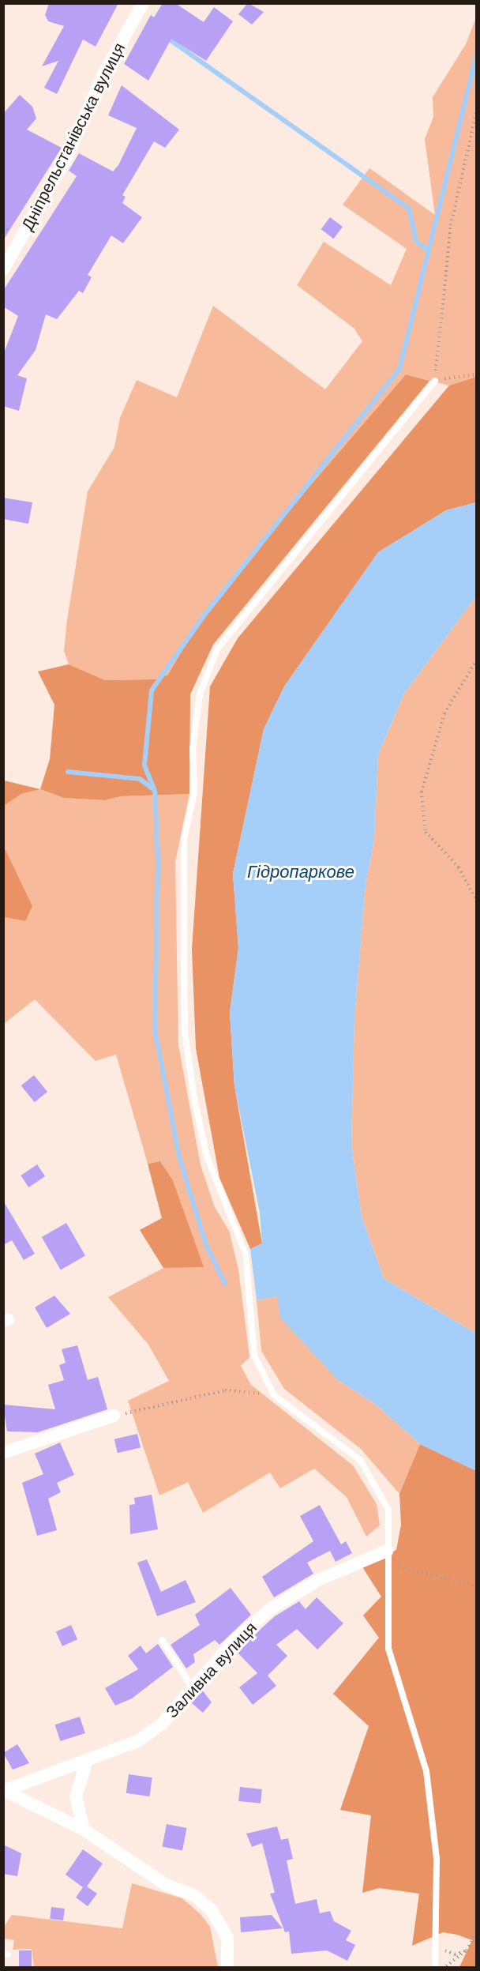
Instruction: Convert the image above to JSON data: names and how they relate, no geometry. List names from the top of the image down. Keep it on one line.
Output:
{"streets":{"street":["Дніпрельстанівська вулиця","Заливна вулиця"]},"water":["Гідропаркове"]}
